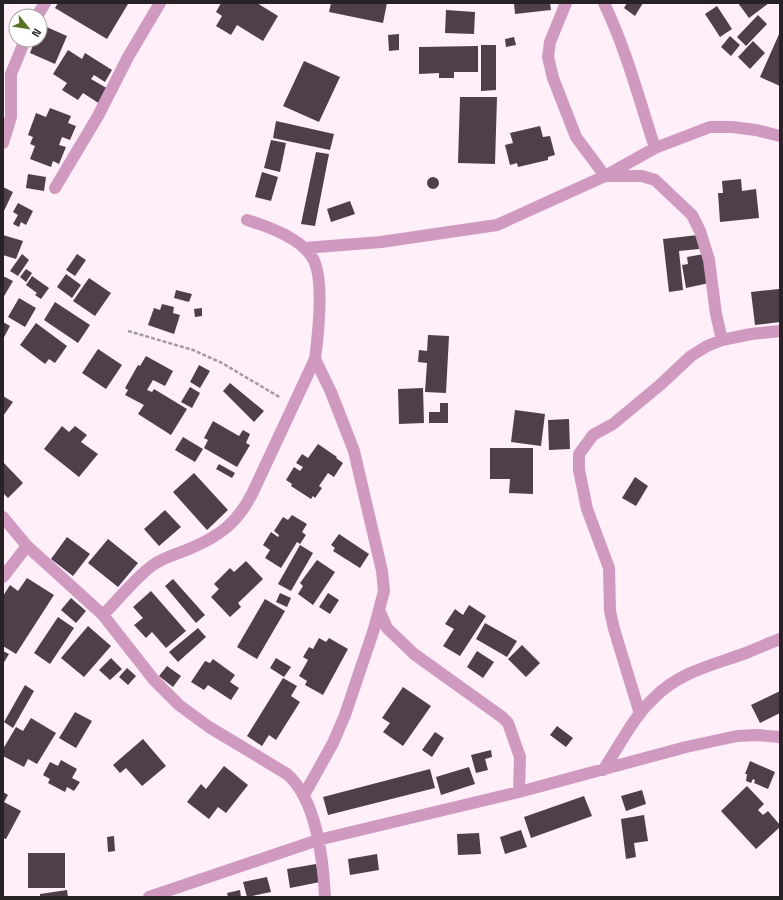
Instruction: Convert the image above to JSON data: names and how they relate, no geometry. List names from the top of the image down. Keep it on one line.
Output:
{"north":"bottom right"}
